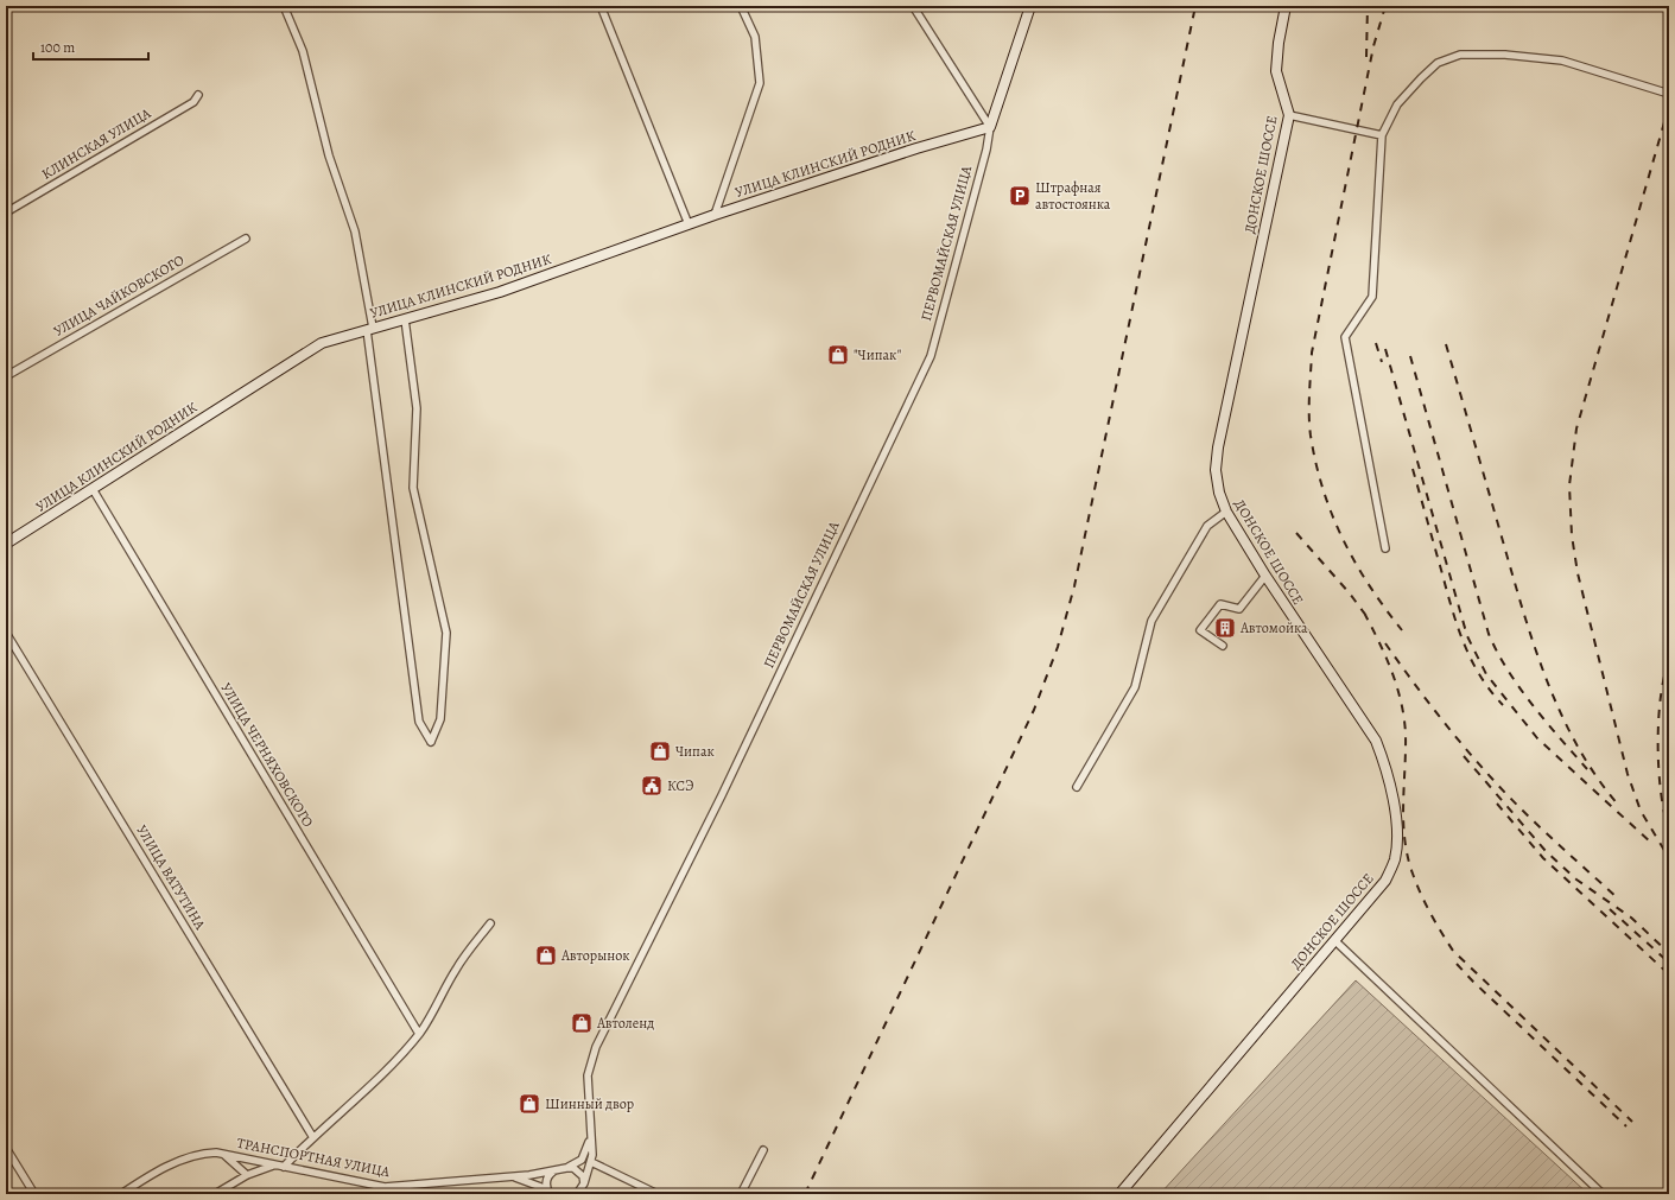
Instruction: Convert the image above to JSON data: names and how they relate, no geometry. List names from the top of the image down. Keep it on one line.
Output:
{"streets":{"main road":["УЛИЦА КЛИНСКИЙ РОДНИК","ДОНСКОЕ ШОССЕ","ПЕРВОМАЙСКАЯ УЛИЦА"],"street":["КЛИНСКАЯ УЛИЦА","УЛИЦА ЧАЙКОВСКОГО","УЛИЦА ЧЕРНЯХОВСКОГО","УЛИЦА ВАТУТИНА","ТРАНСПОРТНАЯ УЛИЦА"]},"crossings":[["УЛИЦА КЛИНСКИЙ РОДНИК","ПЕРВОМАЙСКАЯ УЛИЦА"],["УЛИЦА КЛИНСКИЙ РОДНИК","УЛИЦА ЧЕРНЯХОВСКОГО"]],"places":{"parking":["Штрафная автостоянка"],"shop":["\"Чипак\"","Чипак","Авторынок","Автоленд","Шинный двор"],"building":["Автомойка"],"public building":["КСЭ"]},"scale_bar":"100 m"}
